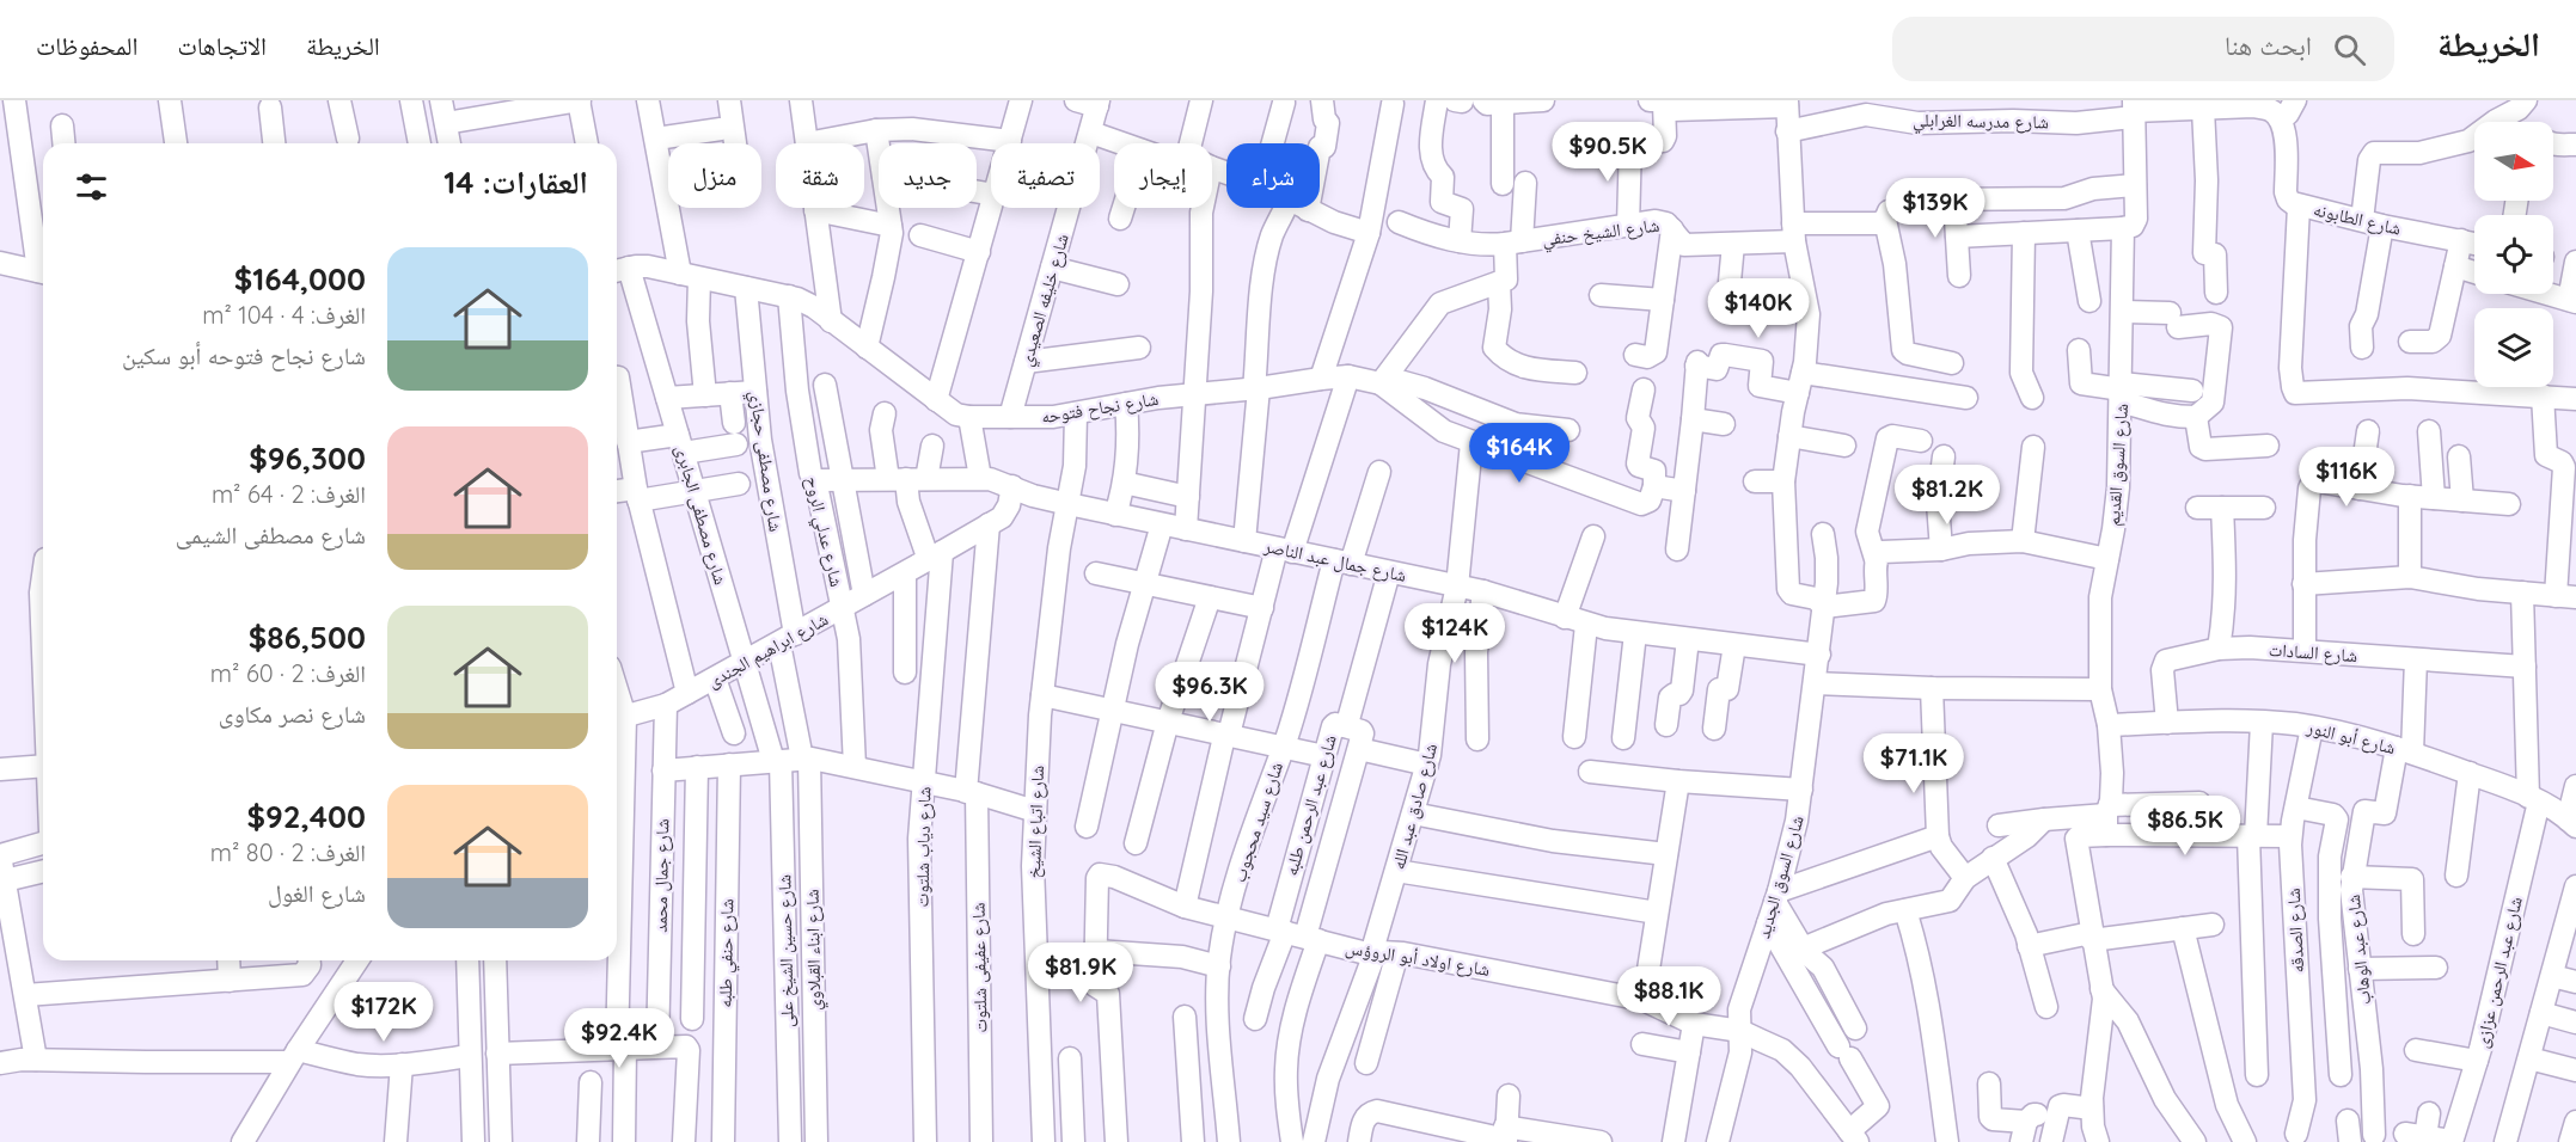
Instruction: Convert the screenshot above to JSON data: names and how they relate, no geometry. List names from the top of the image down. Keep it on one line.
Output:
{"streets":{"street":["شارع مدرسه الغرابلي","شارع الطابونه","شارع الشيخ حنفي","شارع خليفه الصعيدي","شارع نجاح فتوحه","شارع مصطفى حجازي","شارع السوق القديم","شارع مصطفى الجابرى","شارع عدلي الروح","شارع جمال عبد الناصر","شارع ابراهيم الجندى","شارع السادات","شارع أبو النور","شارع عبد الرحمن طلبه","شارع صادق عبد الله","شارع اتباع الشيخ","شارع سيد محجوب","شارع دياب شلتوت","شارع جمال محمد","شارع السوق الجديد","شارع الصدقه","شارع ابناء القبلاوي","شارع عبد الوهاب","شارع حسين الشيخ على","شارع حنفي طلبه","شارع اولاد أبو الروؤس","شارع عفيفى شلتوت","شارع عبد الرحمن عزازى"]},"crossings":[["شارع مدرسه الغرابلي","شارع السوق القديم"],["شارع خليفه الصعيدي","شارع نجاح فتوحه"],["شارع نجاح فتوحه","شارع مصطفى حجازي"],["شارع نجاح فتوحه","شارع عدلي الروح"],["شارع نجاح فتوحه","شارع اتباع الشيخ"],["شارع مصطفى حجازي","شارع مصطفى الجابرى"],["شارع مصطفى حجازي","شارع ابراهيم الجندى"],["شارع مصطفى حجازي","شارع ابناء القبلاوي"],["شارع مصطفى حجازي","شارع حسين الشيخ على"],["شارع السوق القديم","شارع أبو النور"],["شارع مصطفى الجابرى","شارع ابراهيم الجندى"],["شارع مصطفى الجابرى","شارع ابناء القبلاوي"],["شارع مصطفى الجابرى","شارع حسين الشيخ على"],["شارع عدلي الروح","شارع جمال عبد الناصر"],["شارع عدلي الروح","شارع ابراهيم الجندى"],["شارع جمال عبد الناصر","شارع ابراهيم الجندى"],["شارع جمال عبد الناصر","شارع عبد الرحمن طلبه"],["شارع جمال عبد الناصر","شارع صادق عبد الله"],["شارع جمال عبد الناصر","شارع اتباع الشيخ"],["شارع جمال عبد الناصر","شارع سيد محجوب"],["شارع جمال عبد الناصر","شارع السوق الجديد"],["شارع ابراهيم الجندى","شارع دياب شلتوت"],["شارع ابراهيم الجندى","شارع جمال محمد"],["شارع ابراهيم الجندى","شارع عفيفى شلتوت"],["شارع السادات","شارع أبو النور"],["شارع السادات","شارع عبد الرحمن عزازى"],["شارع أبو النور","شارع الصدقه"],["شارع أبو النور","شارع عبد الوهاب"],["شارع أبو النور","شارع عبد الرحمن عزازى"],["شارع عبد الرحمن طلبه","شارع اولاد أبو الروؤس"],["شارع صادق عبد الله","شارع اولاد أبو الروؤس"],["شارع سيد محجوب","شارع اولاد أبو الروؤس"],["شارع السوق الجديد","شارع اولاد أبو الروؤس"],["شارع ابناء القبلاوي","شارع حسين الشيخ على"]],"north":"right","page":{"header":"الخريطة","search":"ابحث هنا","nav":["الخريطة","الاتجاهات","المحفوظات"],"price":["$90.5K","$139K","$140K","$164K","$116K","$81.2K","$124K","$96.3K","$71.1K","$86.5K","$81.9K","$88.1K","$172K","$92.4K"],"chip":["شراء","إيجار","تصفية","جديد","شقة","منزل"],"heading":"العقارات: 14","list":[{"name":"$164,000","note":"الغرف: 4 · 104 m² · شارع نجاح فتوحه أبو سكين"},{"name":"$96,300","note":"الغرف: 2 · 64 m² · شارع مصطفى الشيمى"},{"name":"$86,500","note":"الغرف: 2 · 60 m² · شارع نصر مكاوى"},{"name":"$92,400","note":"الغرف: 2 · 80 m² · شارع الغول"}]}}
